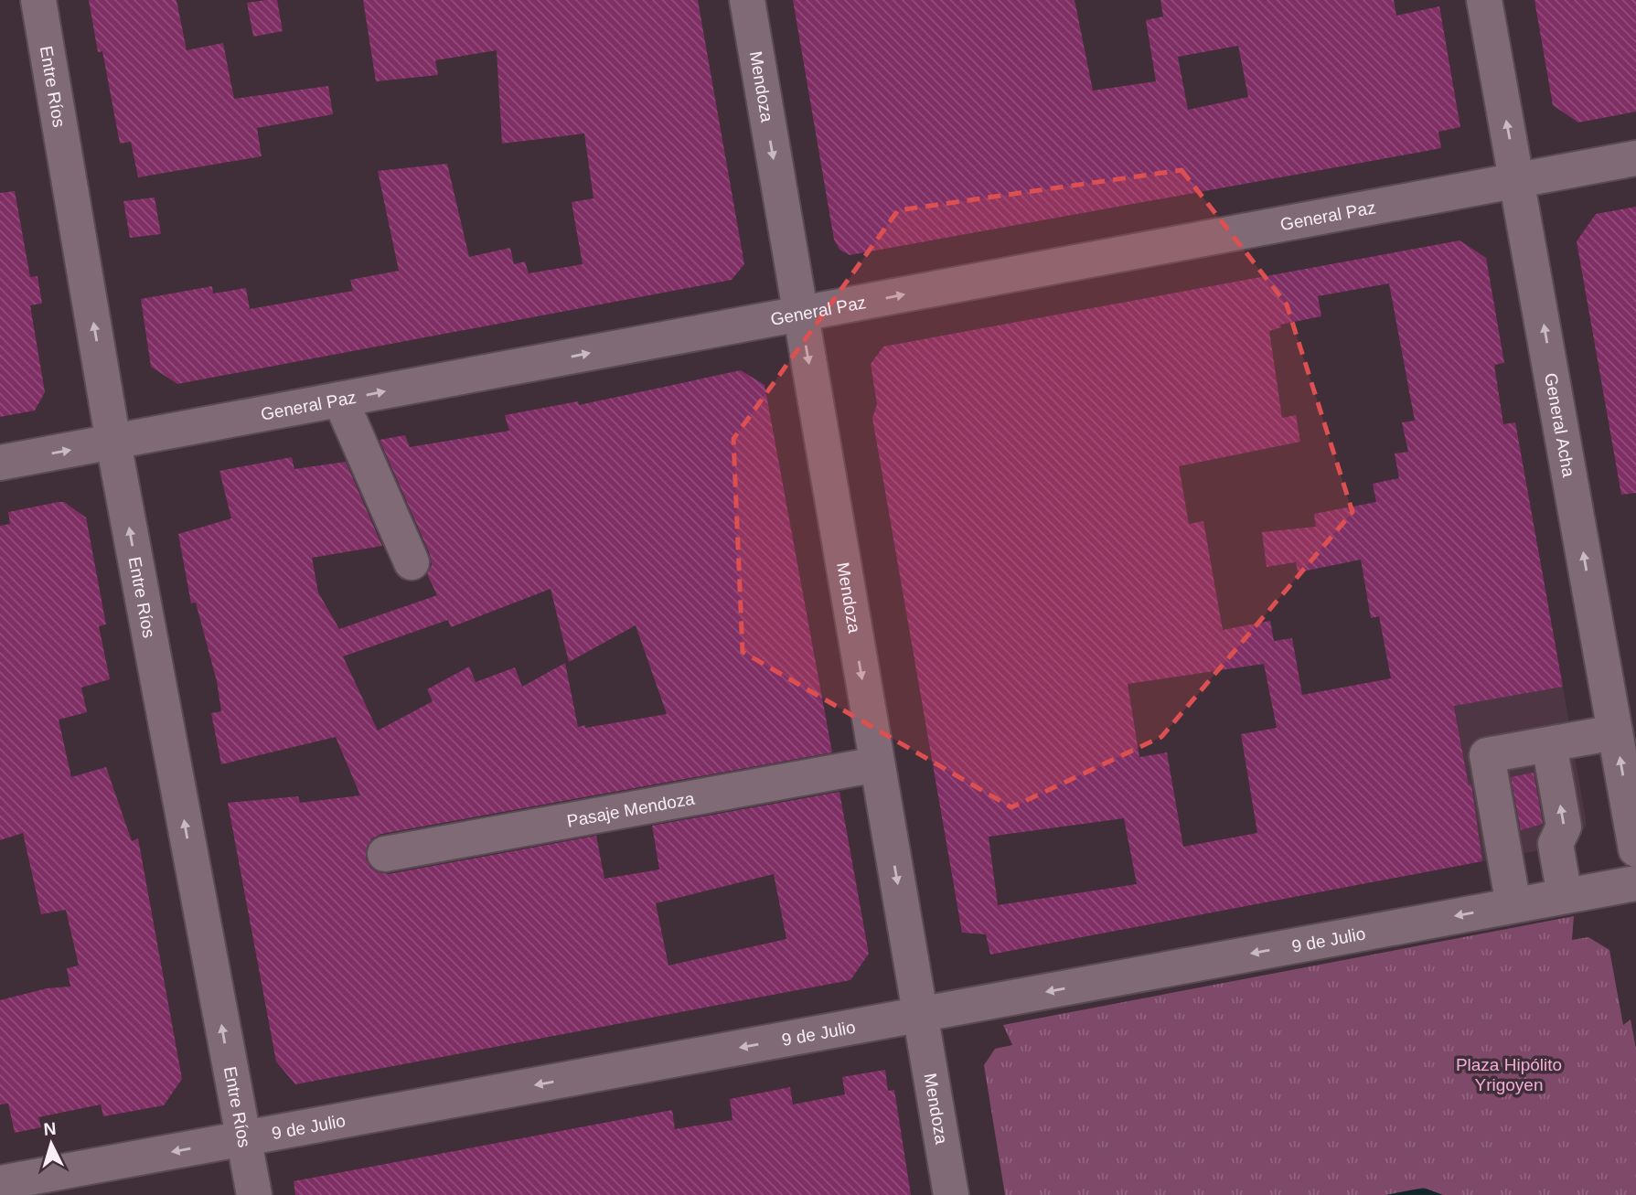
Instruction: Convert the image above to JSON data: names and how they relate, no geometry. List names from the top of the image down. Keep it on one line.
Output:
{"streets":{"street":["Mendoza","Entre Ríos","General Paz","General Acha","Pasaje Mendoza","9 de Julio"]},"crossings":[["Mendoza","General Paz"],["Mendoza","Pasaje Mendoza"],["Mendoza","9 de Julio"],["Entre Ríos","General Paz"],["Entre Ríos","9 de Julio"],["General Paz","General Acha"]],"one_way":["Mendoza","Entre Ríos","General Paz","General Acha","9 de Julio"],"parks":["Plaza Hipólito Yrigoyen"],"north":"top"}
